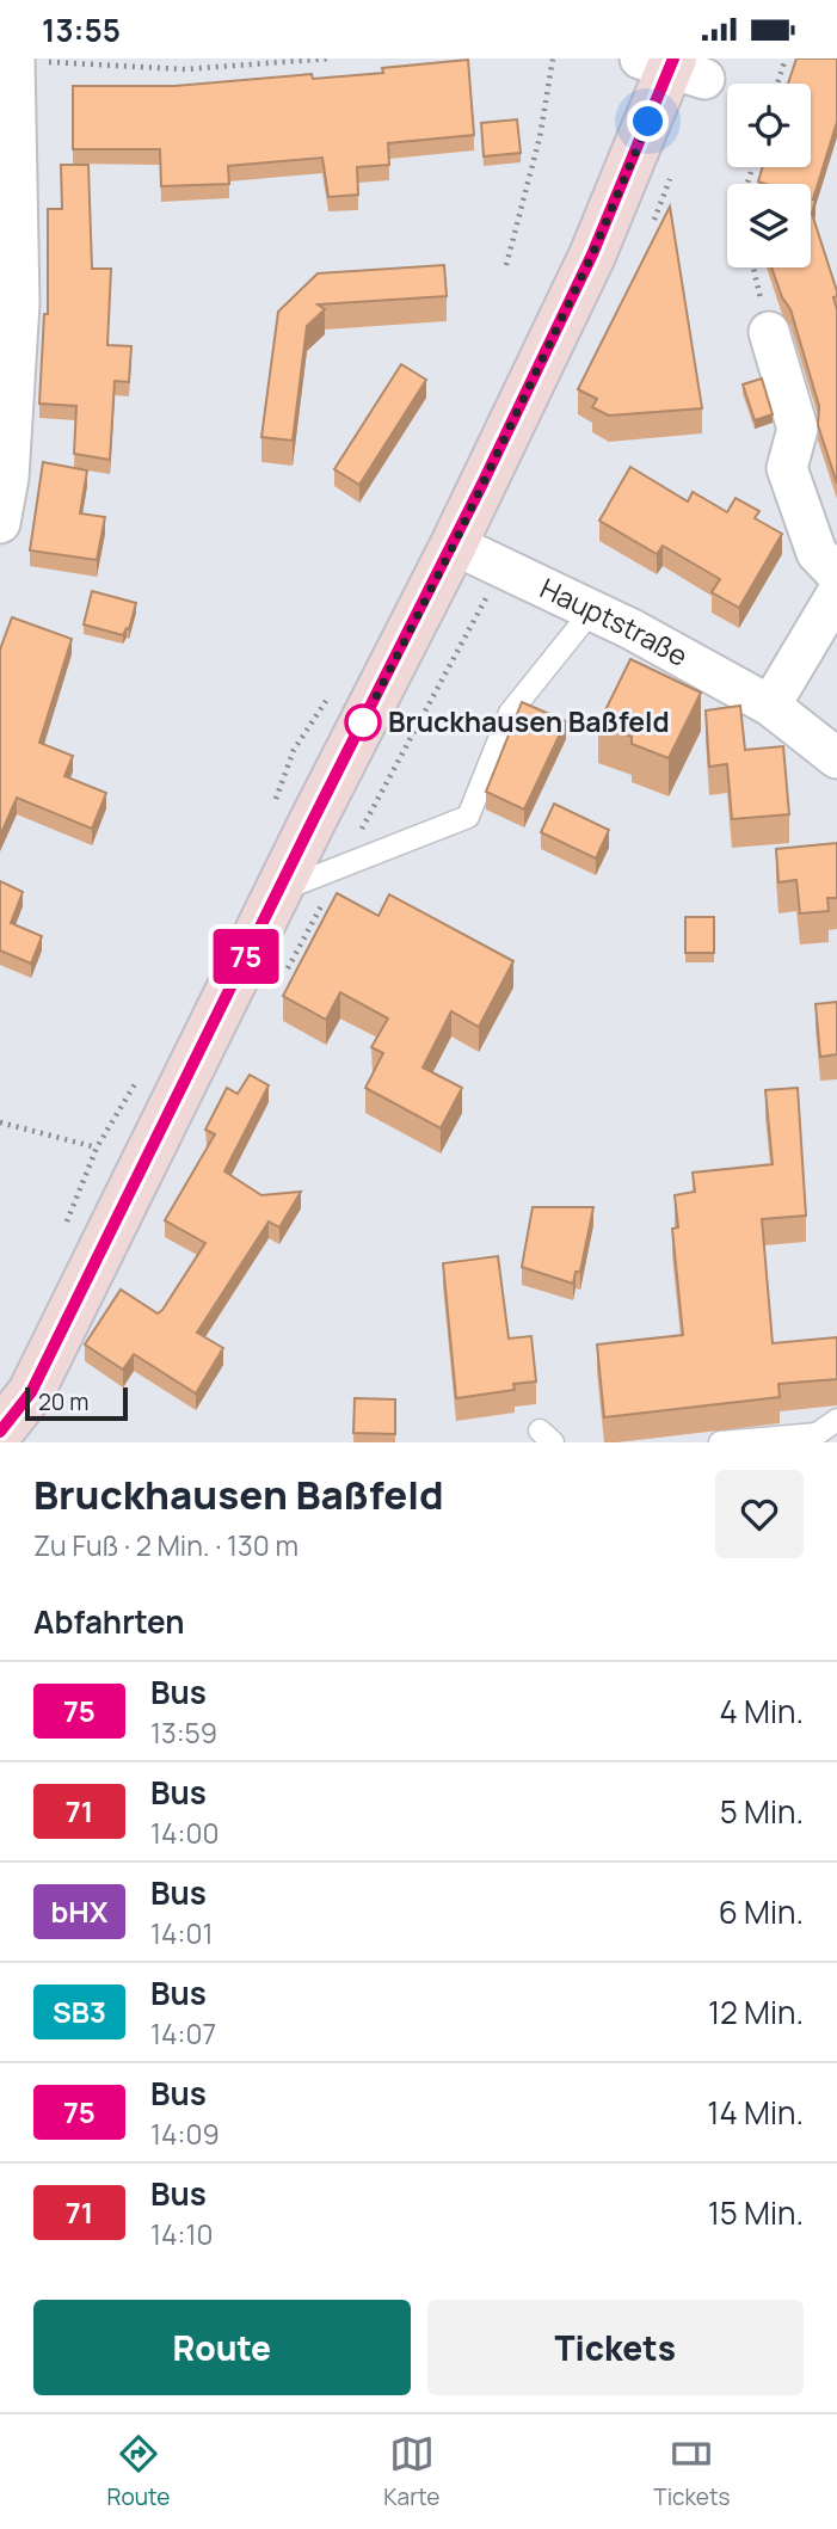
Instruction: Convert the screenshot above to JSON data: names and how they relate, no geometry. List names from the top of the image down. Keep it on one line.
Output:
{"streets":{"street":["Hauptstraße"]},"places":["Bruckhausen Baßfeld"],"lines":["bus line 75"],"scale_bar":"20 m","page":{"status":"13:55","on_map":"75","scale":"20 m","heading":[["Bruckhausen Baßfeld","Zu Fuß · 2 Min. · 130 m"],"Abfahrten"],"list":[{"mark":"75","name":"Bus","note":"13:59","value":"4 Min."},{"mark":"71","name":"Bus","note":"14:00","value":"5 Min."},{"mark":"bHX","name":"Bus","note":"14:01","value":"6 Min."},{"mark":"SB3","name":"Bus","note":"14:07","value":"12 Min."},{"mark":"75","name":"Bus","note":"14:09","value":"14 Min."},{"mark":"71","name":"Bus","note":"14:10","value":"15 Min."}],"buttons":["Route","Tickets"],"tabs":["Route","Karte","Tickets"]}}
